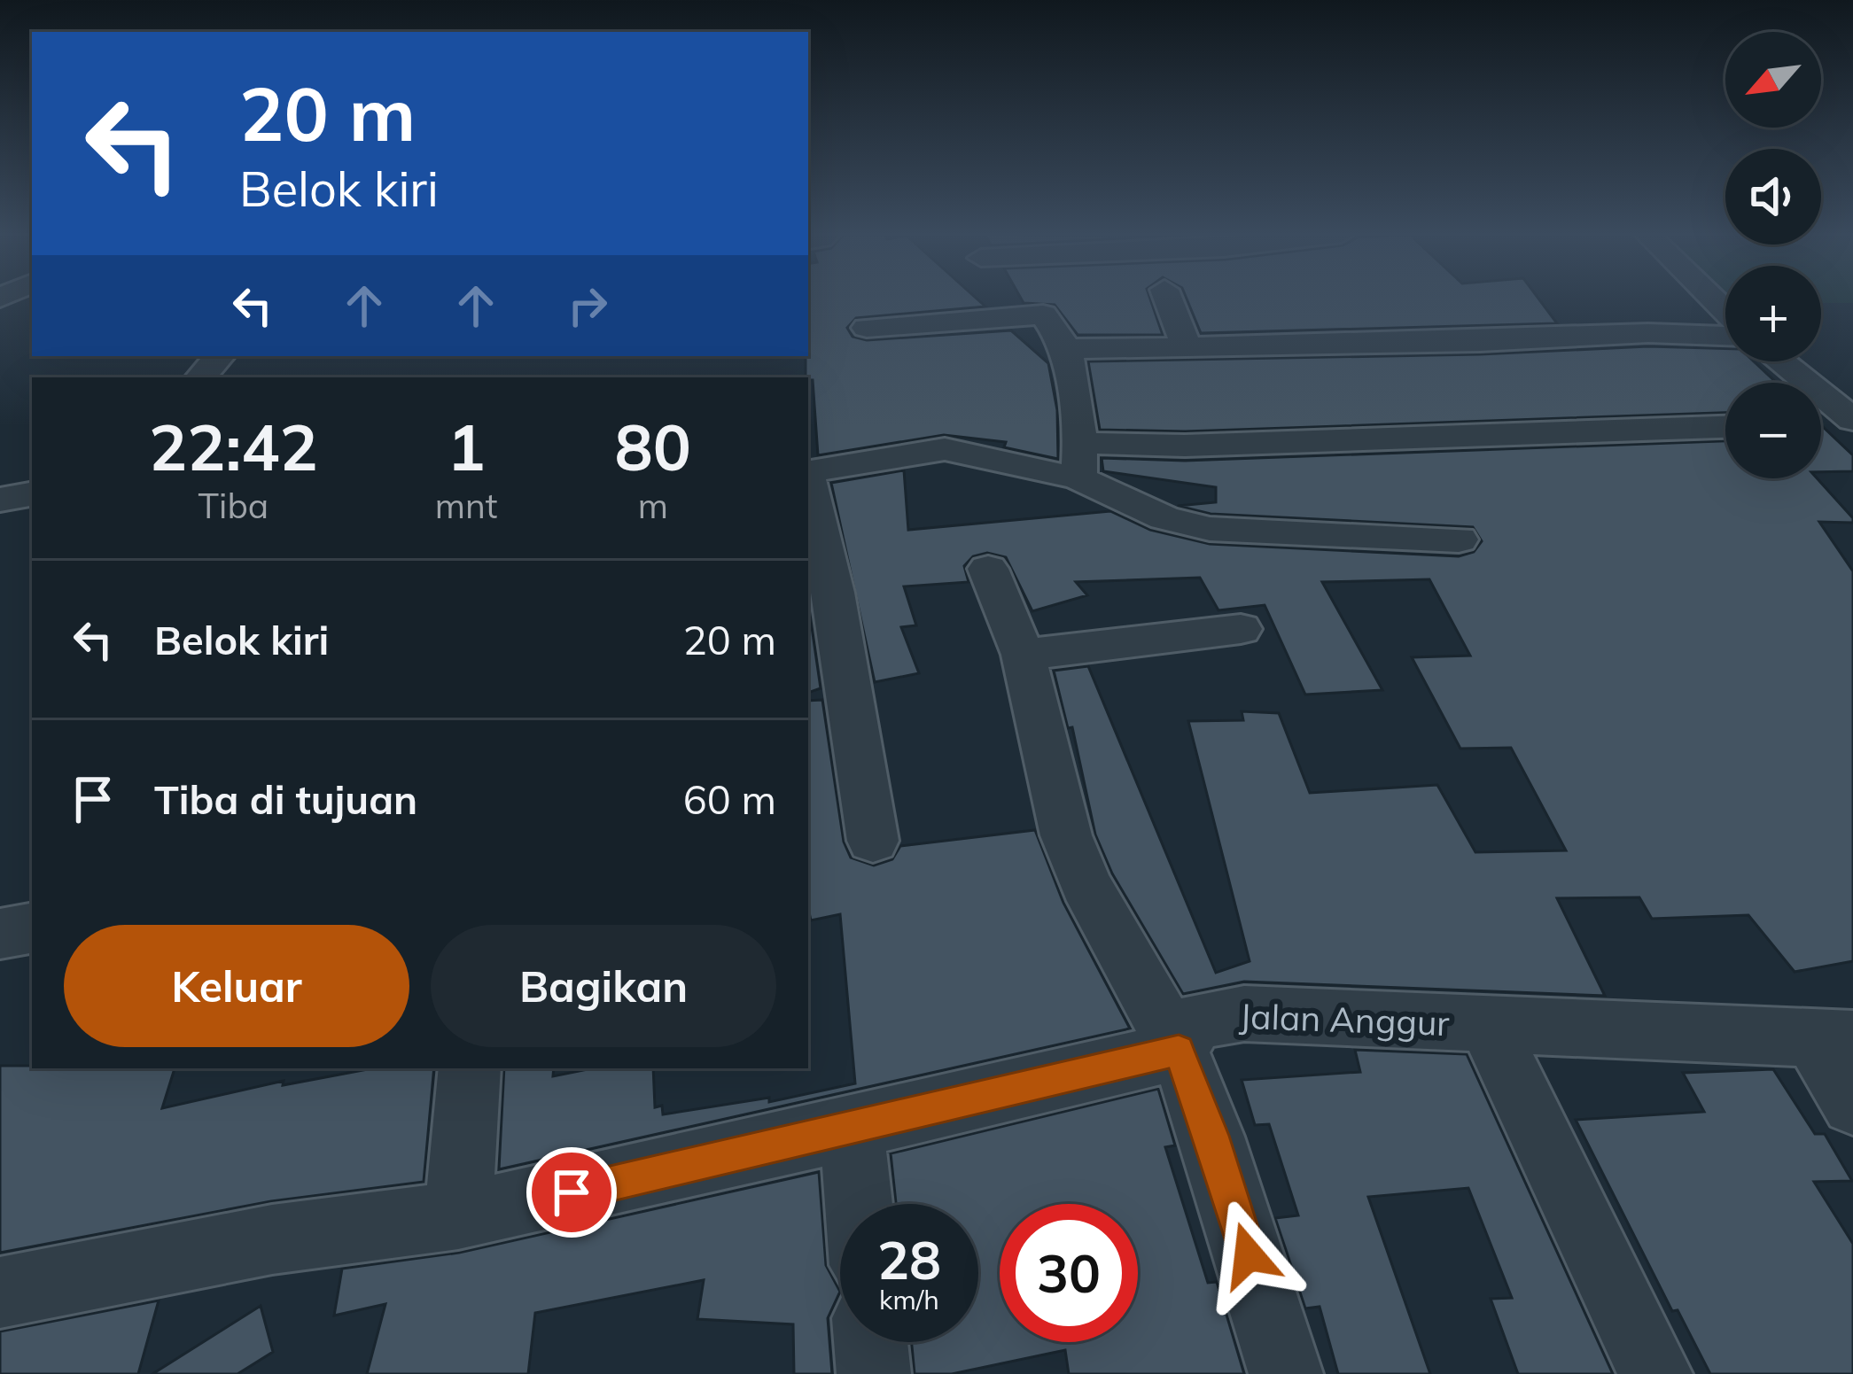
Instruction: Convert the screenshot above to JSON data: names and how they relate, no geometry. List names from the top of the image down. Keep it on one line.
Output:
{"streets":{"street":["Jalan Anggur"]},"north":"bottom left","page":{"map_buttons":["+","−"],"turn":["20 m","Belok kiri"],"eta":["22:42","Tiba","1","mnt","80","m"],"list":[{"name":"Belok kiri","value":"20 m"},{"name":"Tiba di tujuan","value":"60 m"}],"buttons":["Keluar","Bagikan"],"speed":"28 km/h","limit":"30"}}
